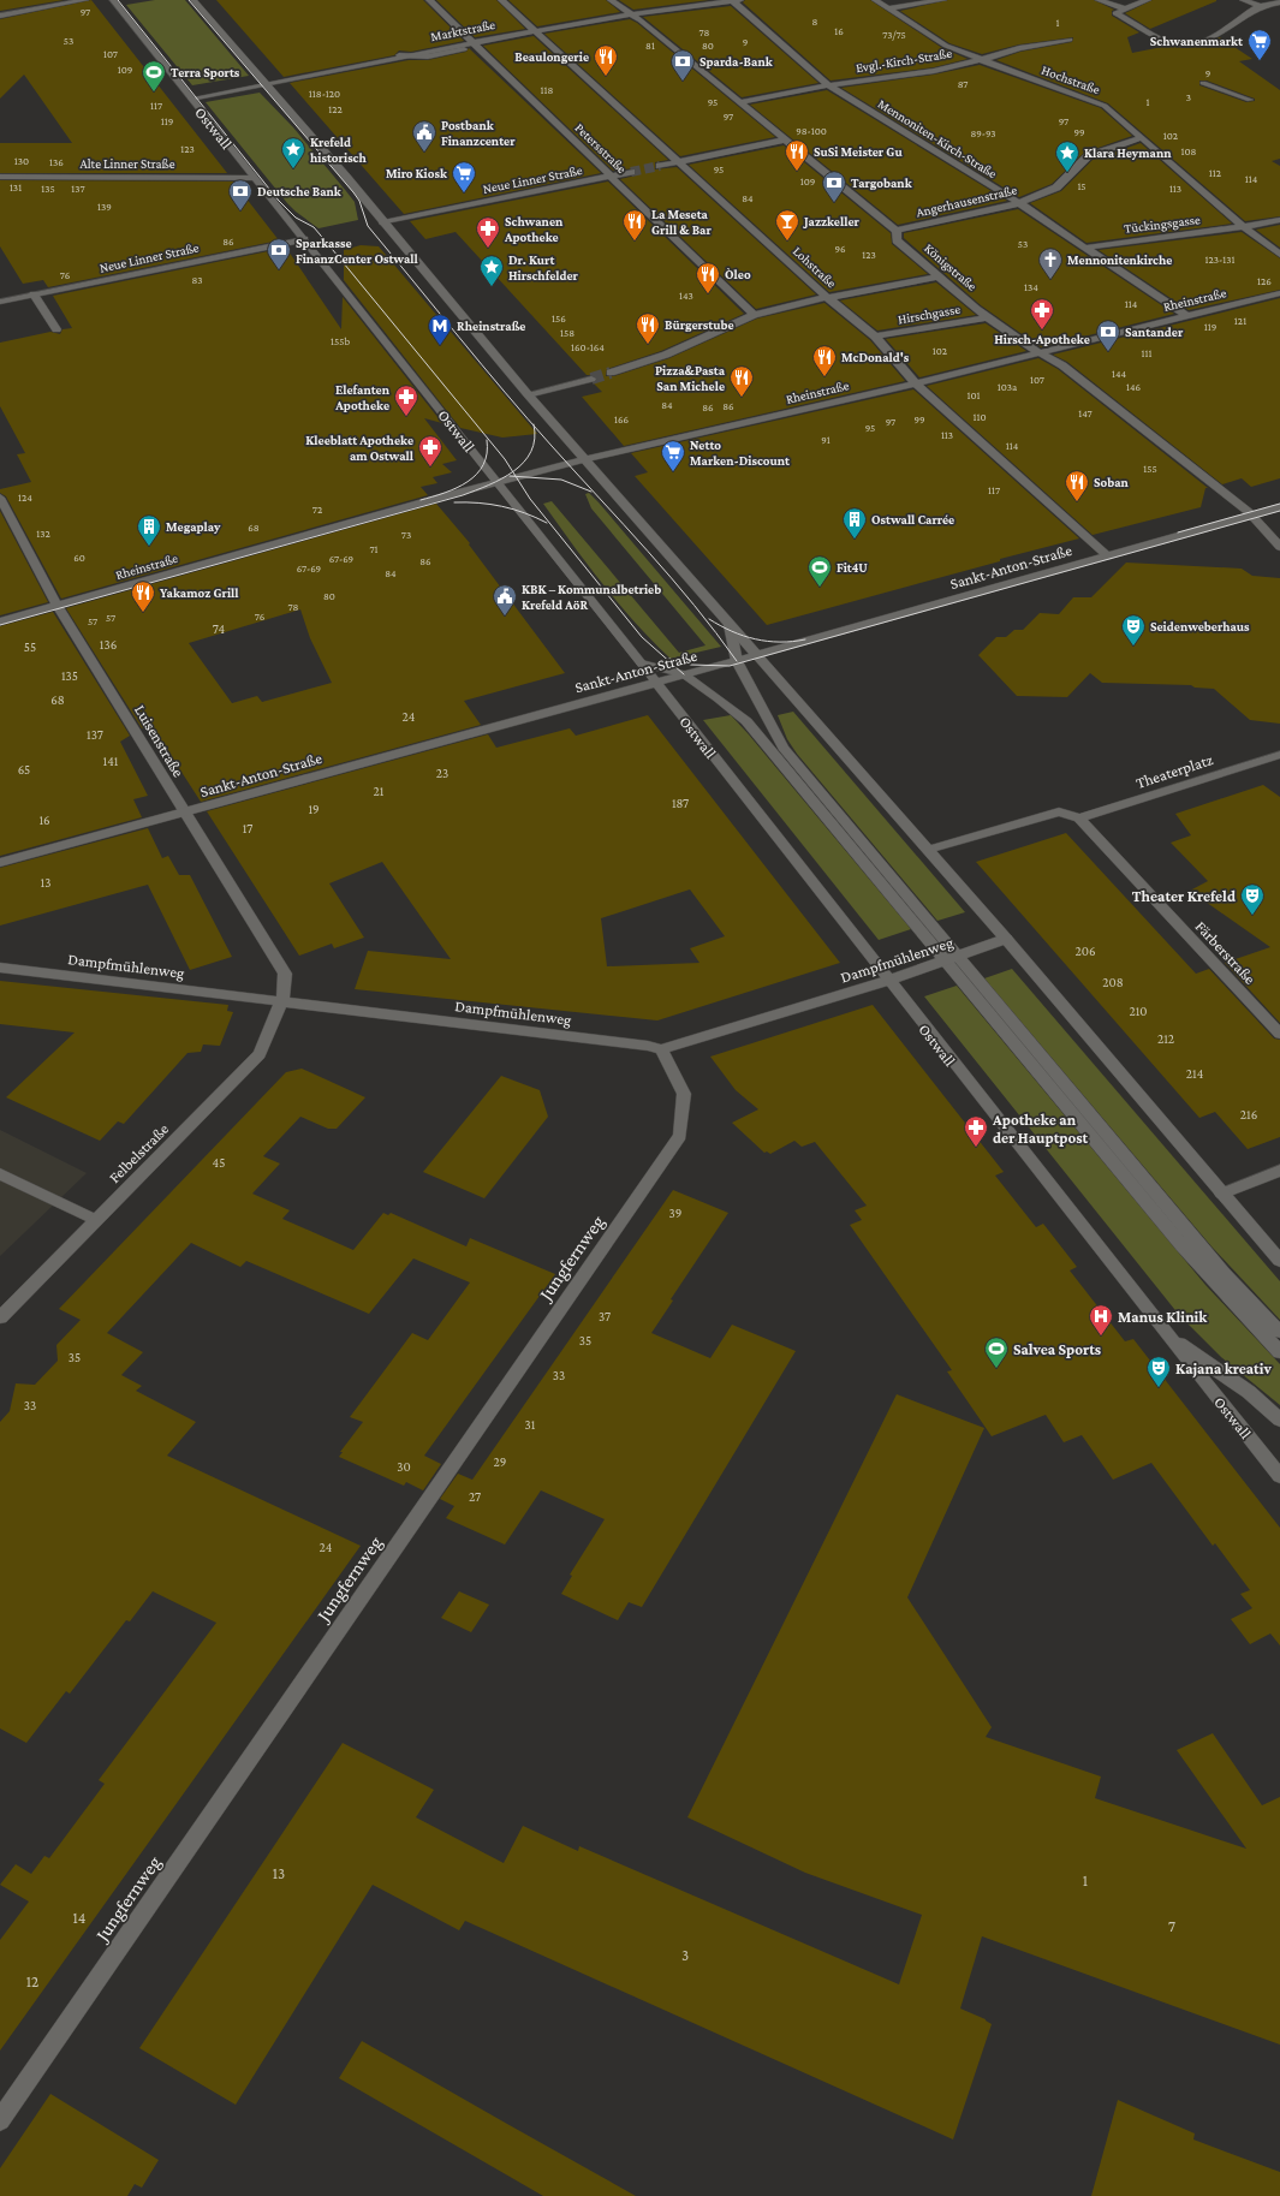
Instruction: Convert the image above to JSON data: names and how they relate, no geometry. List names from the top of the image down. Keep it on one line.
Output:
{"streets":{"street":["Marktstraße","Evgl.-Kirch-Straße","Hochstraße","Ostwall","Mennoniten-Kirch-Straße","Petersstraße","Alte Linner Straße","Neue Linner Straße","Angerhausenstraße","Tückingsgasse","Lohstraße","Königstraße","Rheinstraße","Hirschgasse","Sankt-Anton-Straße","Luisenstraße","Theaterplatz","Färberstraße","Dampfmühlenweg","Felbelstraße","Jungfernweg"]},"crossings":[["Marktstraße","Ostwall"],["Marktstraße","Mennoniten-Kirch-Straße"],["Marktstraße","Petersstraße"],["Marktstraße","Lohstraße"],["Marktstraße","Königstraße"],["Evgl.-Kirch-Straße","Hochstraße"],["Evgl.-Kirch-Straße","Mennoniten-Kirch-Straße"],["Evgl.-Kirch-Straße","Königstraße"],["Hochstraße","Angerhausenstraße"],["Hochstraße","Tückingsgasse"],["Ostwall","Alte Linner Straße"],["Ostwall","Neue Linner Straße"],["Ostwall","Rheinstraße"],["Ostwall","Sankt-Anton-Straße"],["Ostwall","Dampfmühlenweg"],["Mennoniten-Kirch-Straße","Angerhausenstraße"],["Mennoniten-Kirch-Straße","Tückingsgasse"],["Mennoniten-Kirch-Straße","Rheinstraße"],["Petersstraße","Neue Linner Straße"],["Angerhausenstraße","Königstraße"],["Lohstraße","Rheinstraße"],["Lohstraße","Hirschgasse"],["Lohstraße","Sankt-Anton-Straße"],["Königstraße","Rheinstraße"],["Königstraße","Hirschgasse"],["Königstraße","Sankt-Anton-Straße"],["Rheinstraße","Luisenstraße"],["Sankt-Anton-Straße","Luisenstraße"],["Luisenstraße","Dampfmühlenweg"],["Luisenstraße","Felbelstraße"],["Theaterplatz","Färberstraße"],["Dampfmühlenweg","Felbelstraße"],["Dampfmühlenweg","Jungfernweg"]],"places":{"supermarket":["Schwanenmarkt","Miro Kiosk","Netto Marken-Discount"],"restaurant":["Beaulongerie","SuSi Meister Gu","La Meseta Grill & Bar","Òleo","Bürgerstube","McDonald's","Pizza&Pasta San Michele","Soban","Yakamoz Grill"],"bank":["Sparda-Bank","Targobank","Deutsche Bank","Sparkasse FinanzCenter Ostwall","Santander"],"sports":["Terra Sports","Fit4U","Salvea Sports"],"public building":["Postbank Finanzcenter","KBK – Kommunalbetrieb Krefeld AöR"],"place":["Krefeld historisch","Klara Heymann","Dr. Kurt Hirschfelder"],"bar":["Jazzkeller"],"pharmacy":["Schwanen Apotheke","Hirsch-Apotheke","Elefanten Apotheke","Kleeblatt Apotheke am Ostwall","Apotheke an der Hauptpost"],"church":["Mennonitenkirche"],"metro station":["Rheinstraße"],"building":["Ostwall Carrée","Megaplay"],"theatre":["Seidenweberhaus","Theater Krefeld","Kajana kreativ"],"hospital":["Manus Klinik"]},"house_numbers":["97","8","1","16","78","73/75","53","9","81","80","107","109","9","87","118","118-120","3","95","1","117","122","97","119","97","98-100","99","89-93","102","123","108","130","136","95","112","114","109","15","131","135","137","113","84","139","86","53","96","123","123-131","76","83","126","134","143","114","156","121","119","158","155b","160-164","102","111","144","107","103a","146","101","84","86","86","147","110","166","99","97","95","113","91","114","155","117","124","72","68","132","73","71","60","67-69","86","67-69","84","80","78","76","57","57","74","136","55","135","68","24","137","141","65","23","21","187","19","16","17","13","206","208","210","212","214","216","45","39","37","35","35","33","33","31","29","30","27","24","13","1","14","7","3","12"]}
